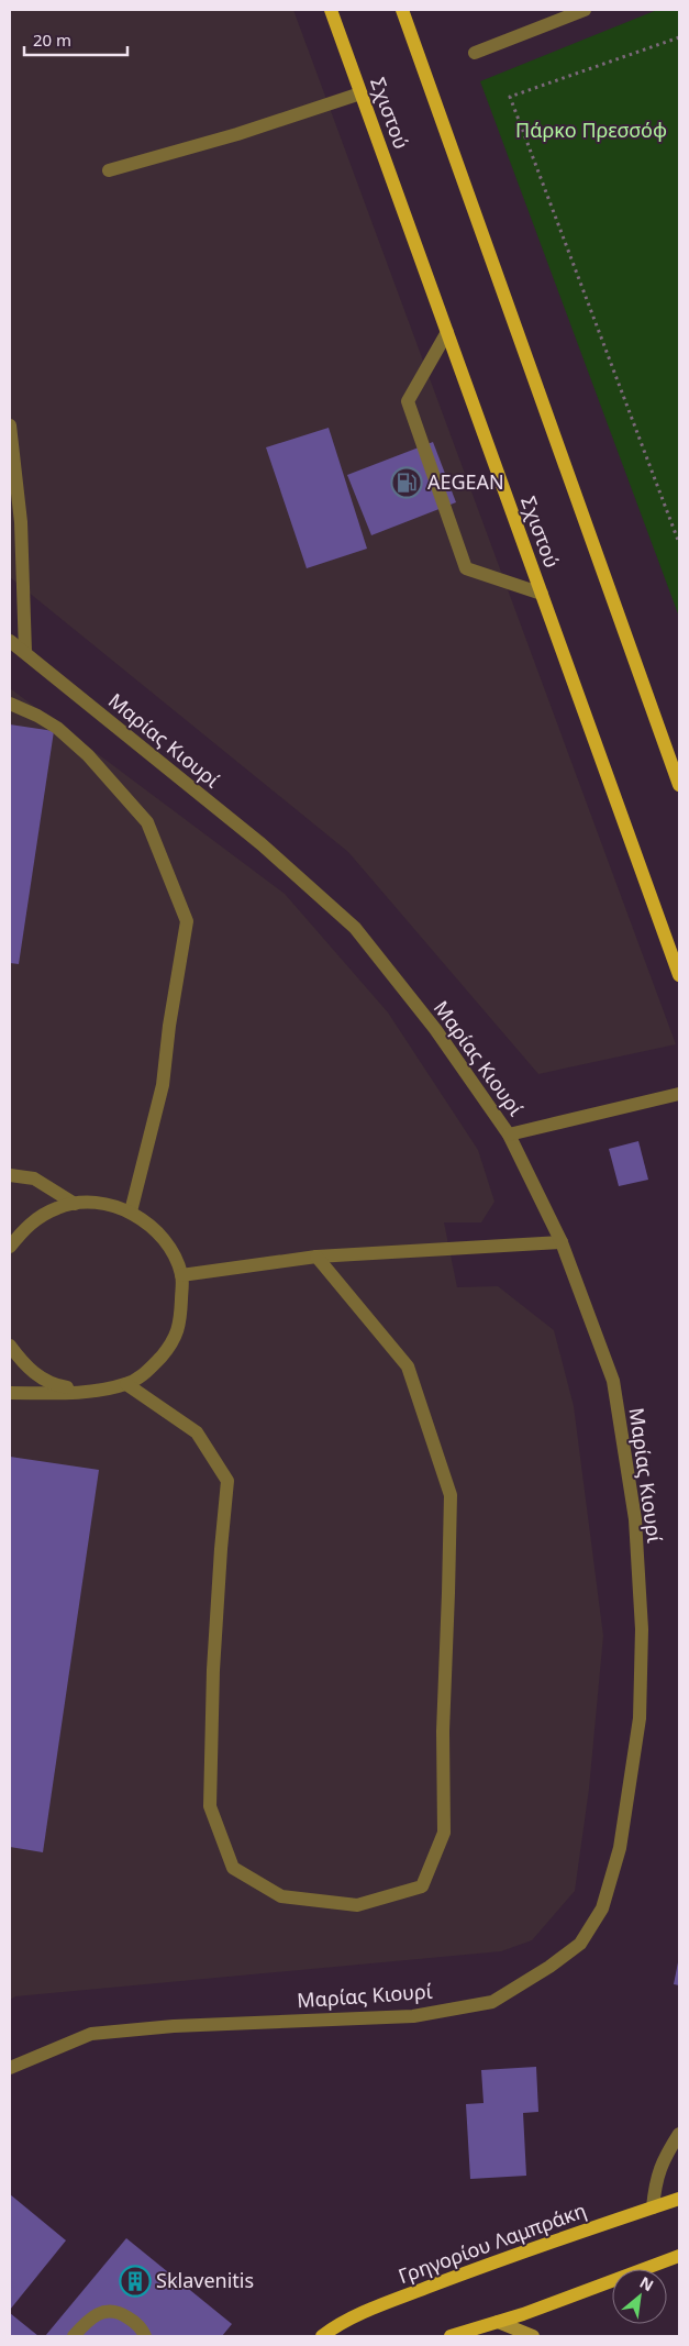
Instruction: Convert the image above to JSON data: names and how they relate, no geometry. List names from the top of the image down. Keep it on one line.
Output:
{"streets":{"main road":["Σχιστού","Γρηγορίου Λαμπράκη"],"street":["Μαρίας Κιουρί"]},"parks":["Πάρκο Πρεσσόφ"],"places":{"fuel station":["AEGEAN"],"building":["Sklavenitis"]},"scale_bar":"20 m","north":"top right"}
